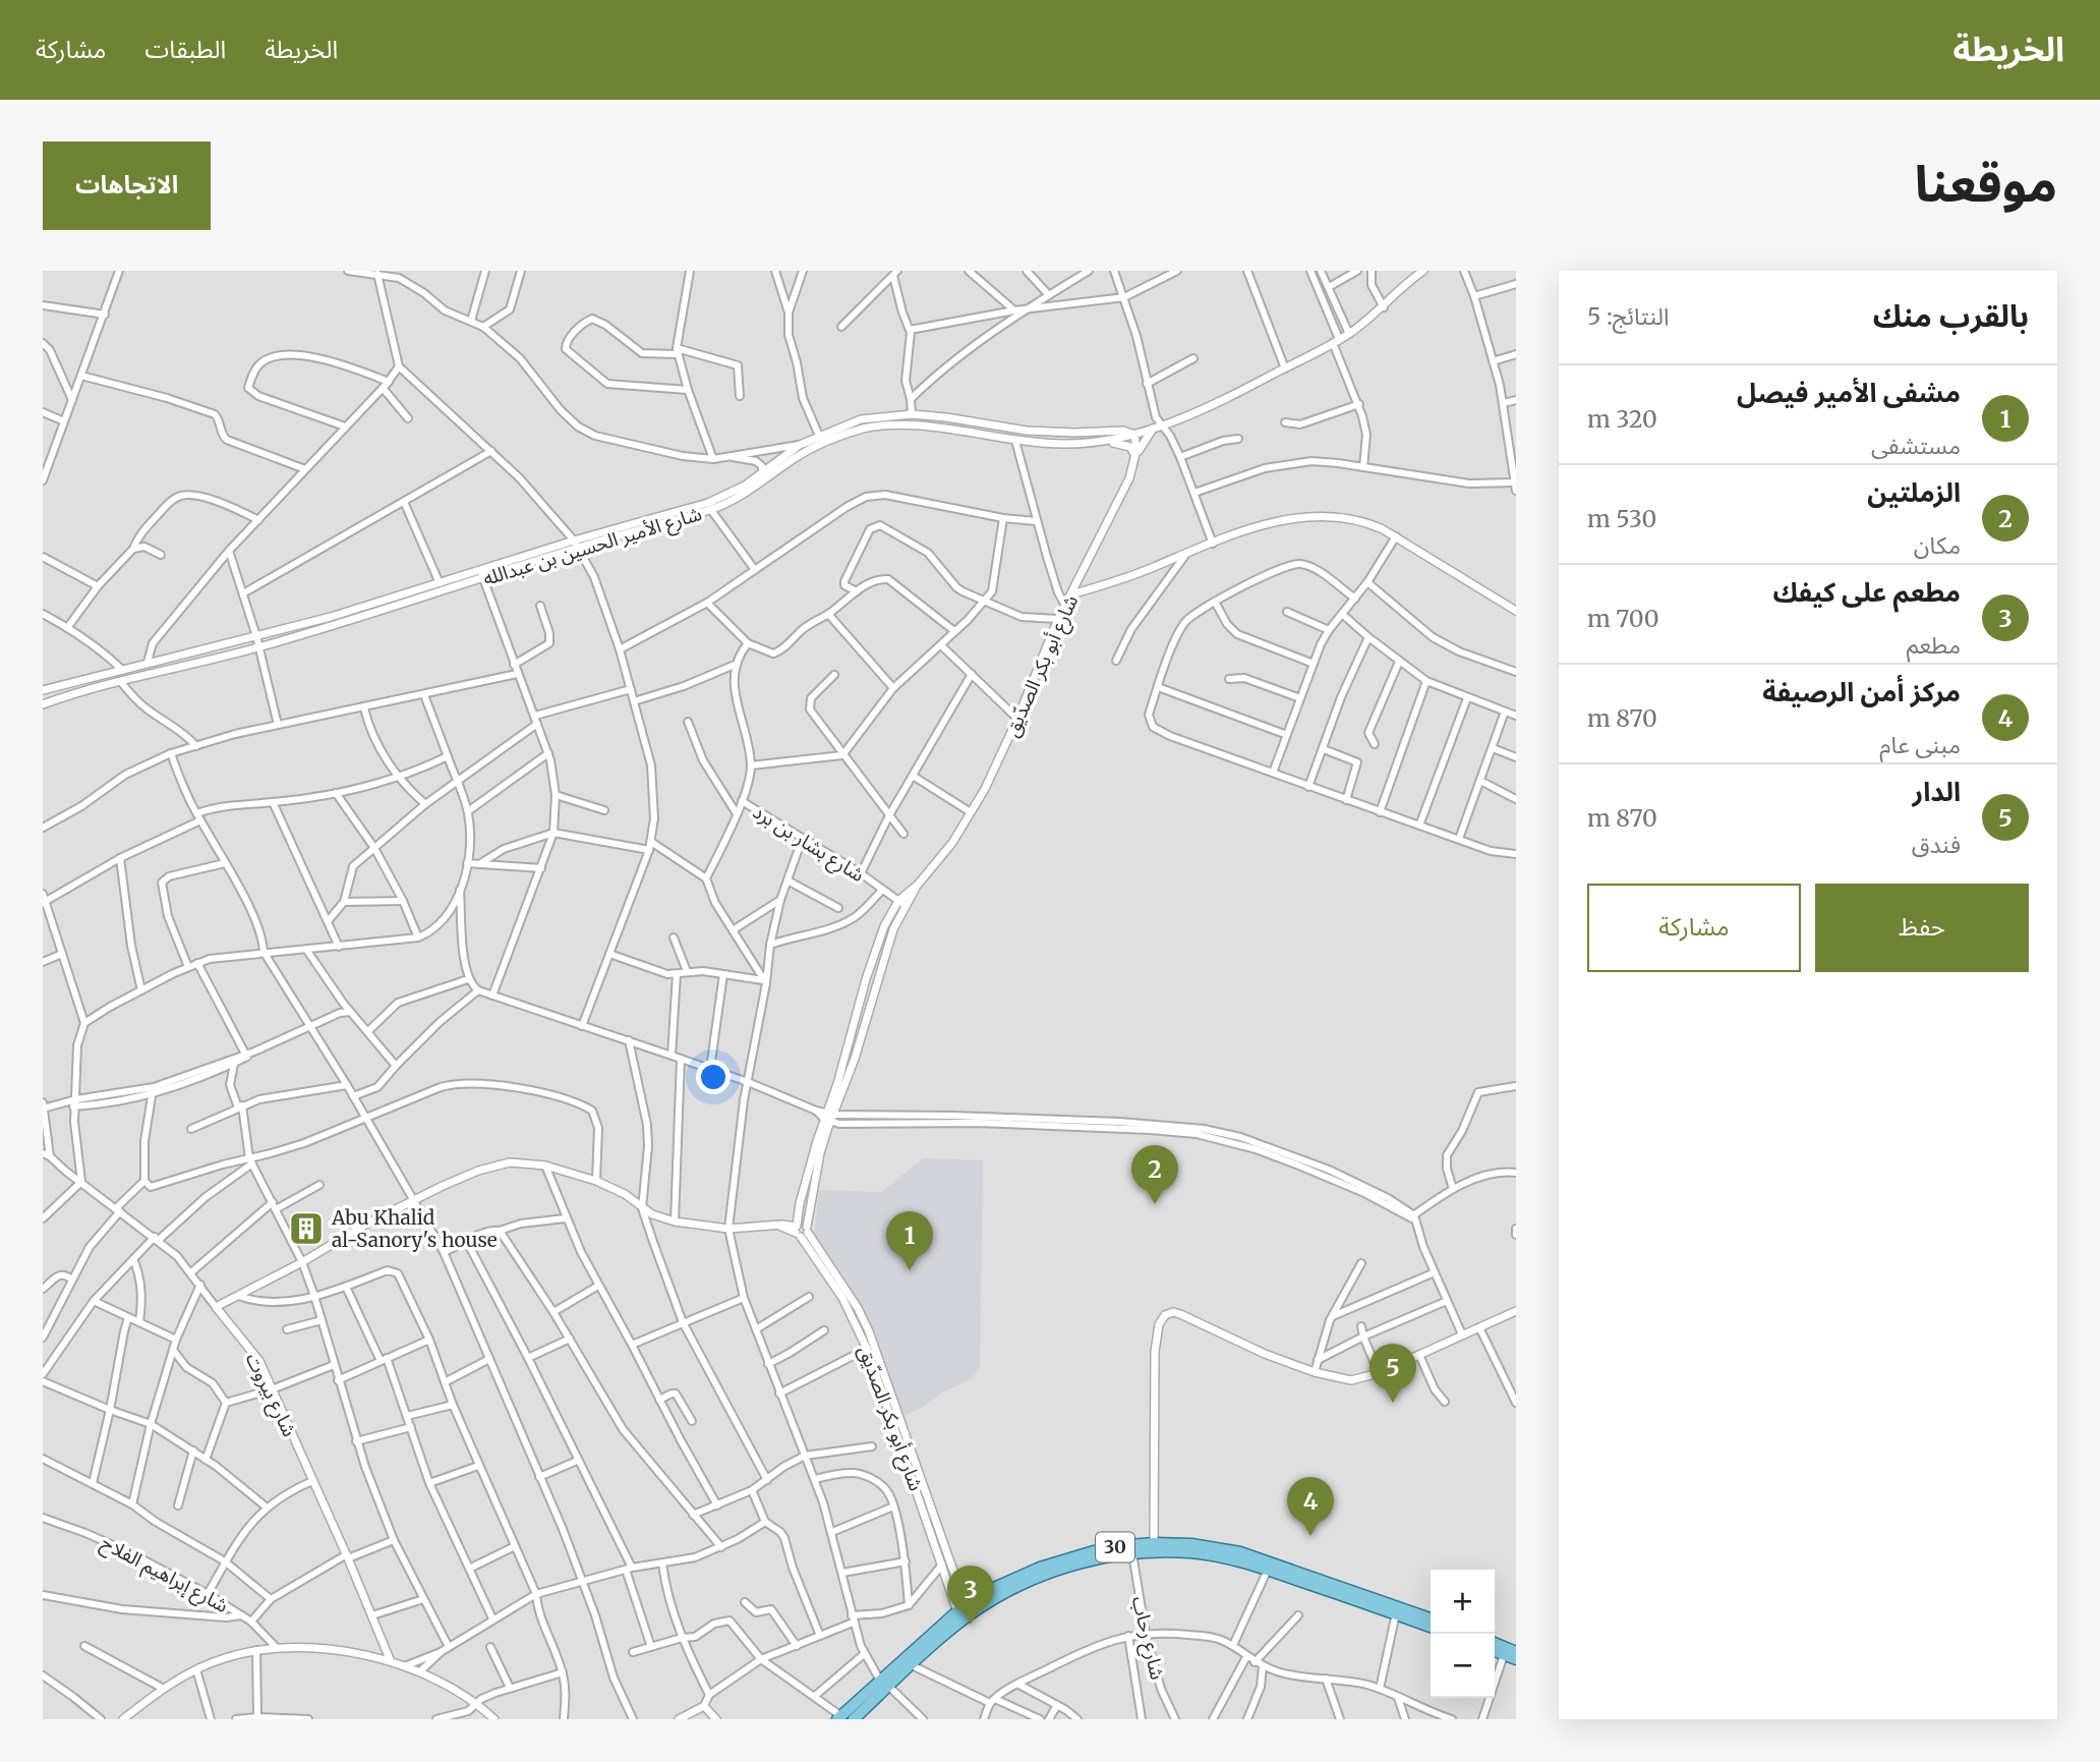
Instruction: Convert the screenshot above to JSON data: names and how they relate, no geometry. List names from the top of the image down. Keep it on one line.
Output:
{"streets":{"main road":["30"],"street":["شارع الأمير الحسين بن عبدالله","شارع أبو بكر الصدّيق","شارع بشار بن برد","شارع بيروت","شارع إبراهيم الفلاح","شارع رحاب"]},"crossings":[["شارع الأمير الحسين بن عبدالله","شارع أبو بكر الصدّيق"],["شارع أبو بكر الصدّيق","شارع بشار بن برد"],["شارع أبو بكر الصدّيق","30"],["30","شارع رحاب"]],"places":{"building":["Abu Khalid al-Sanory's house"]},"page":{"header":"الخريطة","nav":["الخريطة","الطبقات","مشاركة"],"title":"موقعنا","buttons":["الاتجاهات",["حفظ","مشاركة"]],"heading":["بالقرب منك","النتائج: 5"],"list":[{"mark":"1","name":"مشفى الأمير فيصل","note":"مستشفى","value":"320 m"},{"mark":"2","name":"الزملتين","note":"مكان","value":"530 m"},{"mark":"3","name":"مطعم على كيفك","note":"مطعم","value":"700 m"},{"mark":"4","name":"مركز أمن الرصيفة","note":"مبنى عام","value":"870 m"},{"mark":"5","name":"الدار","note":"فندق","value":"870 m"}],"pins":["2","1","5","4","3"],"map_buttons":["+","−"]}}
